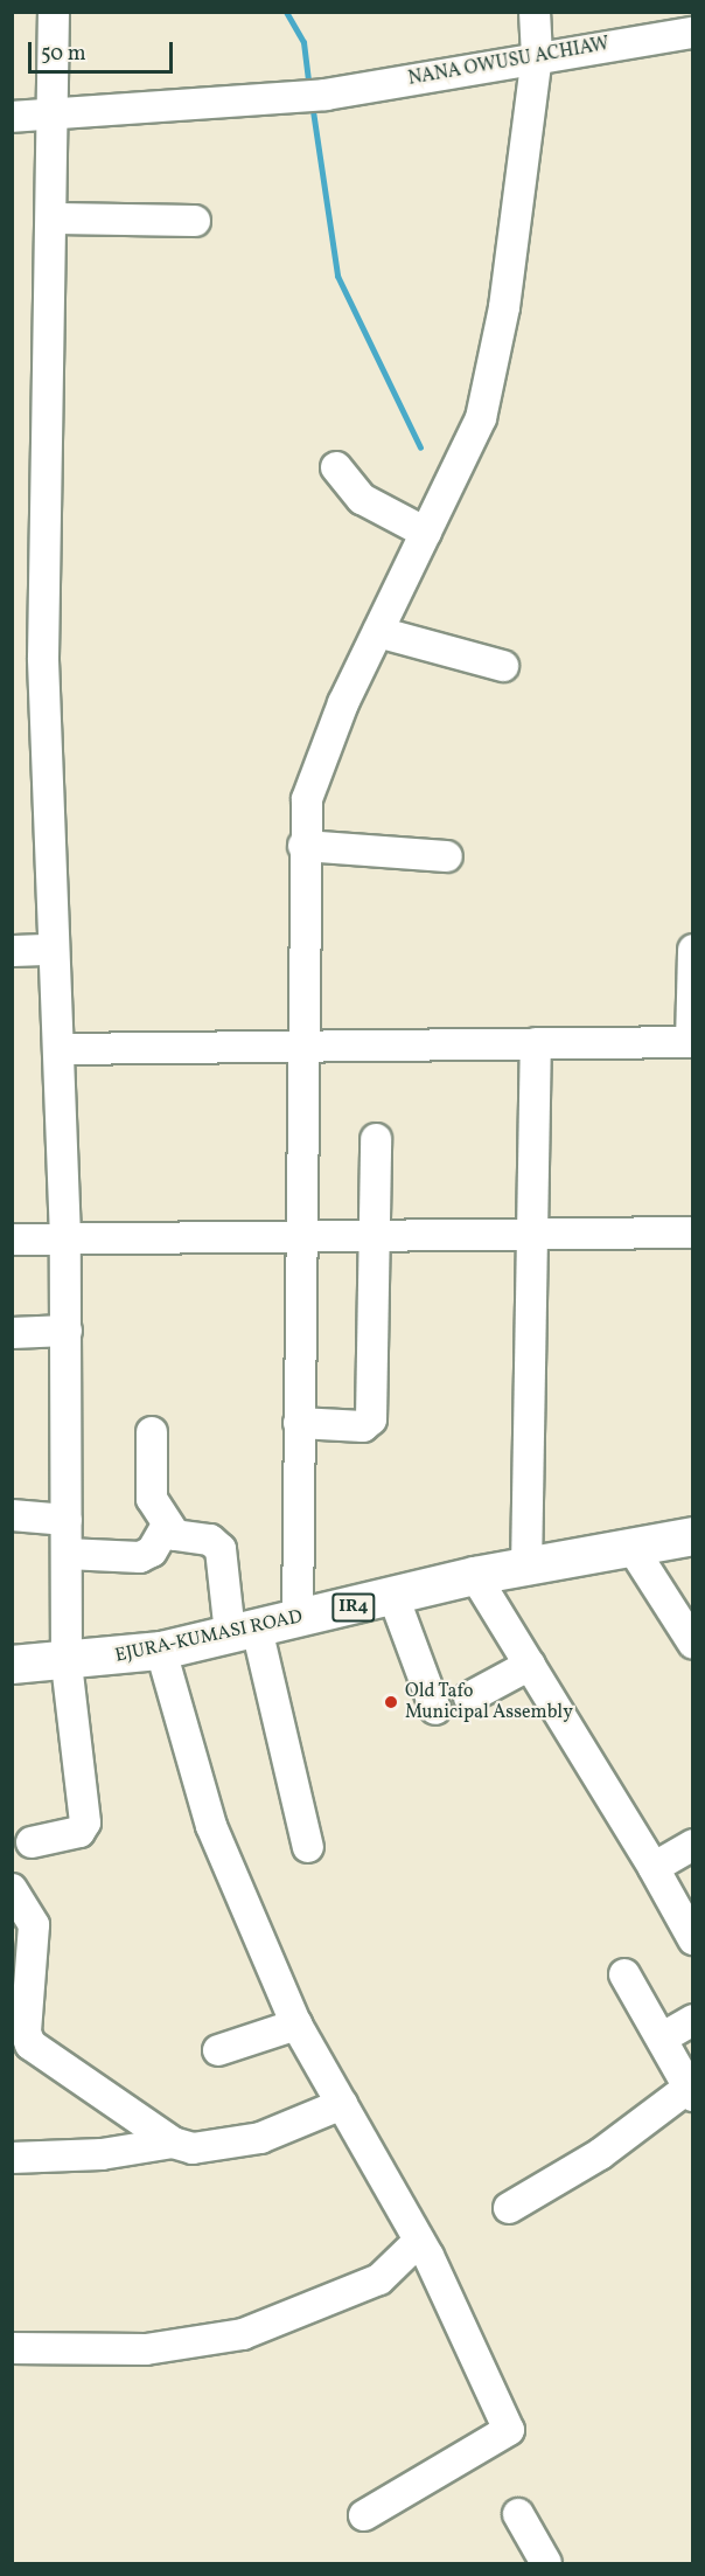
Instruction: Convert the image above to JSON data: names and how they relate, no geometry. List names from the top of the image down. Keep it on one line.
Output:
{"streets":{"main road":["IR4","EJURA-KUMASI ROAD"],"street":["NANA OWUSU ACHIAW"]},"places":["Old Tafo Municipal Assembly"],"scale_bar":"50 m"}
